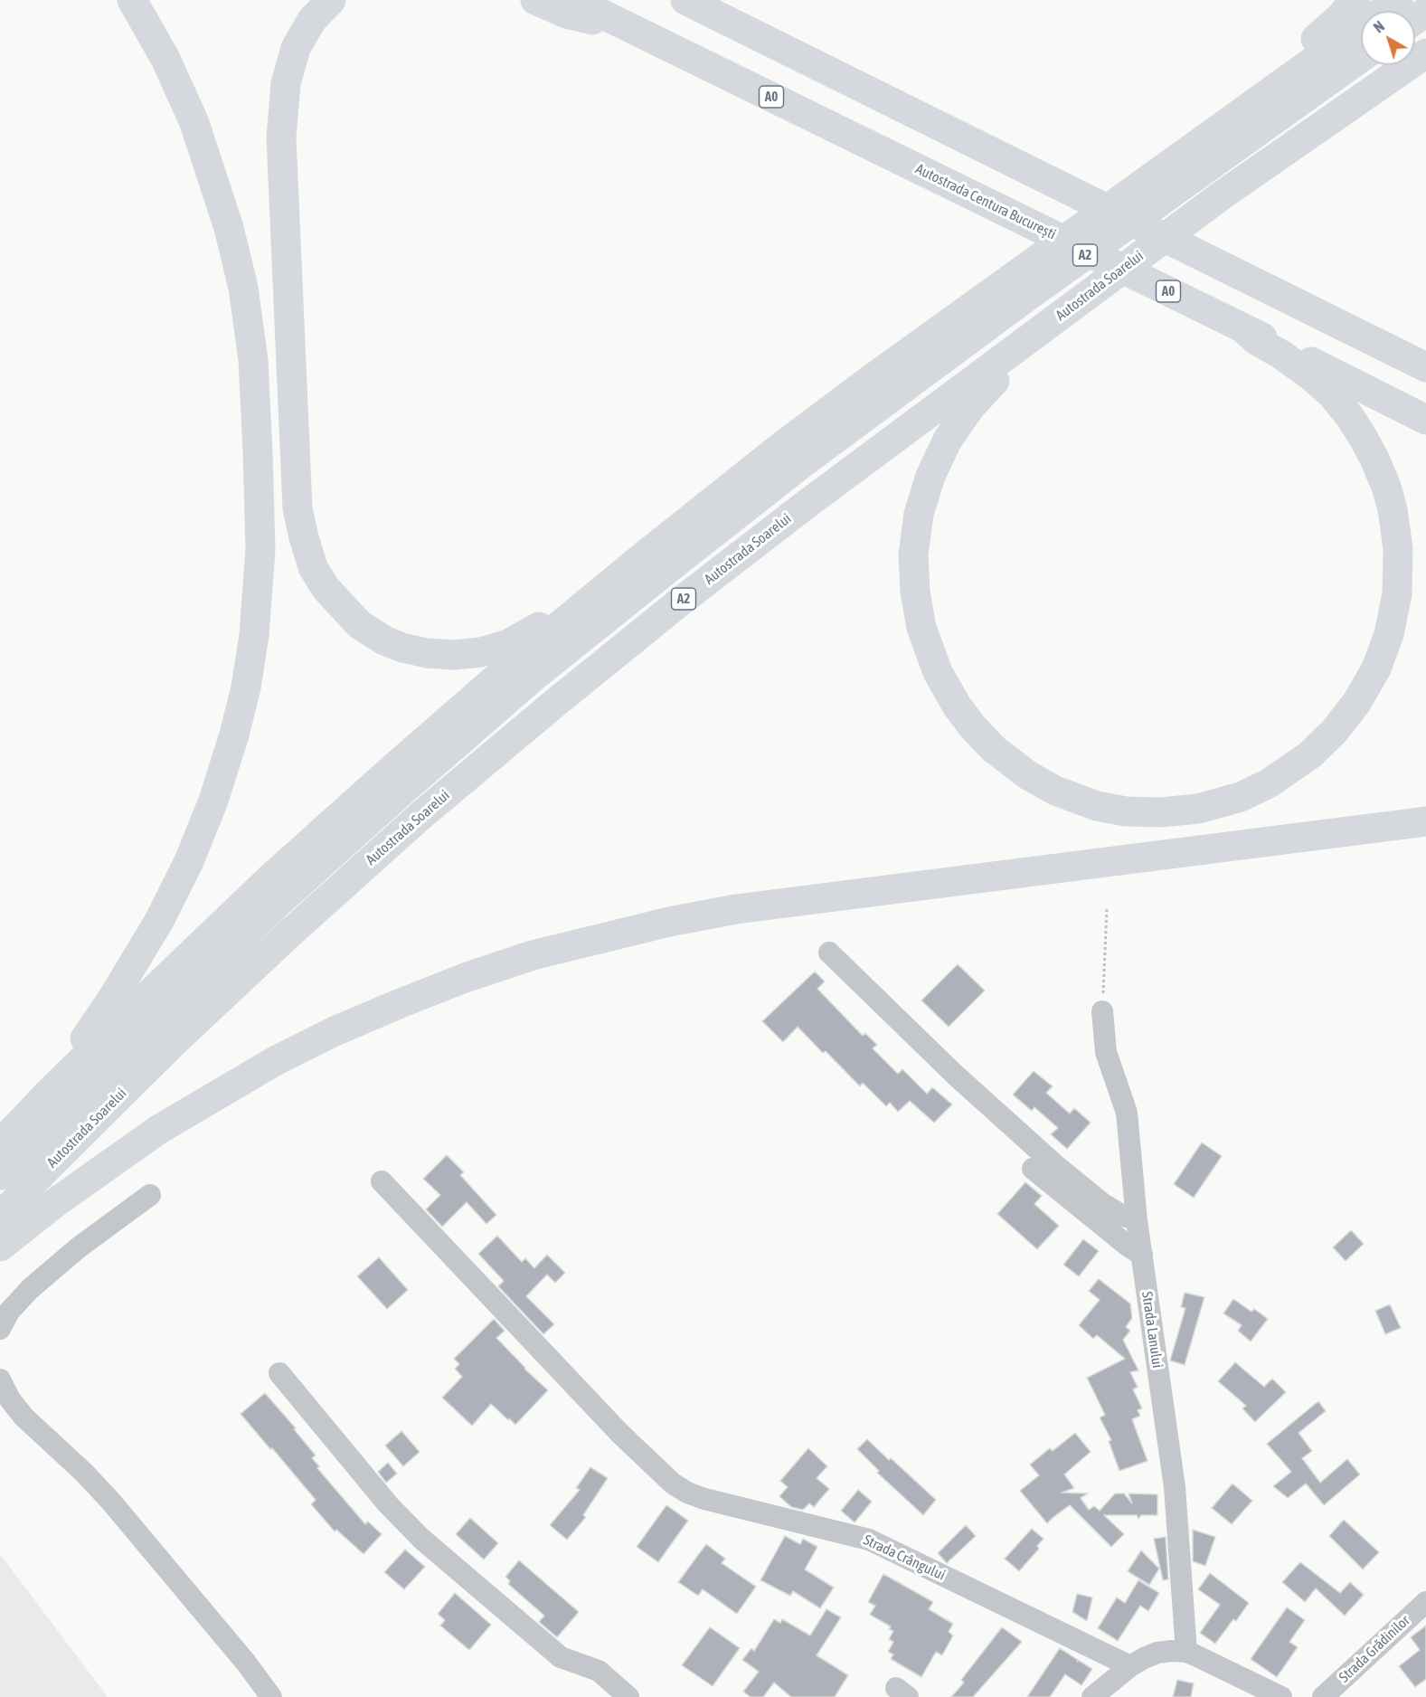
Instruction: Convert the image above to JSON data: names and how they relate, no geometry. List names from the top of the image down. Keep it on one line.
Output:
{"streets":{"highway":["A0","Autostrada Centura București","A2","Autostrada Soarelui"],"street":["Strada Lanului","Strada Crângului","Strada Grădinilor"]},"north":"top left"}
